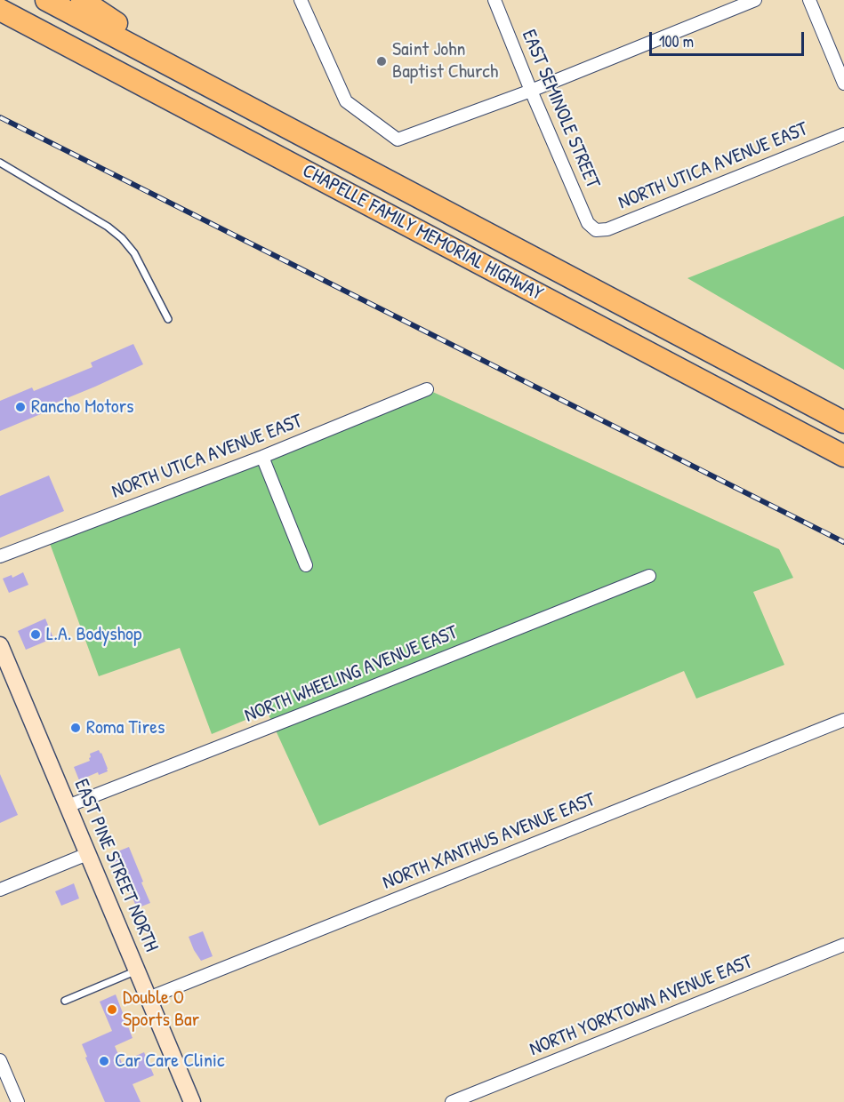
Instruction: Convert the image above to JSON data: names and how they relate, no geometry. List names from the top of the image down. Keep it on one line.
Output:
{"streets":{"highway":["CHAPELLE FAMILY MEMORIAL HIGHWAY"],"main road":["EAST PINE STREET NORTH"],"street":["EAST SEMINOLE STREET","NORTH UTICA AVENUE EAST","NORTH WHEELING AVENUE EAST","NORTH XANTHUS AVENUE EAST","NORTH YORKTOWN AVENUE EAST"]},"crossings":[["EAST SEMINOLE STREET","NORTH UTICA AVENUE EAST"],["NORTH WHEELING AVENUE EAST","EAST PINE STREET NORTH"],["NORTH XANTHUS AVENUE EAST","EAST PINE STREET NORTH"]],"places":["Saint John Baptist Church","Rancho Motors","L.A. Bodyshop","Roma Tires","Double O Sports Bar","Car Care Clinic"],"scale_bar":"100 m"}
